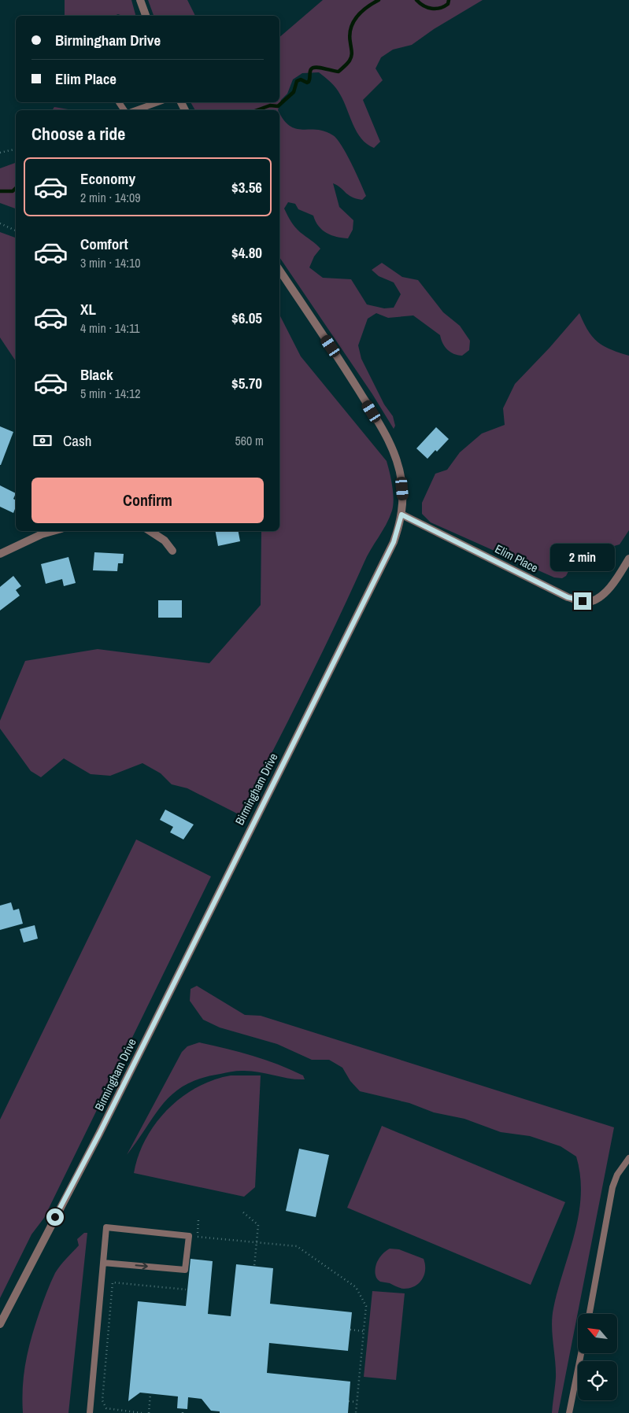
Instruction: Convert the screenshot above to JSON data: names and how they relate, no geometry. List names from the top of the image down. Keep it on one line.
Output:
{"streets":{"street":["Elim Place","Birmingham Drive"]},"crossings":[["Elim Place","Birmingham Drive"]],"north":"top left","page":{"banner":["Birmingham Drive","Elim Place"],"heading":"Choose a ride","list":[{"name":"Economy","note":"2 min · 14:09","value":"$3.56"},{"name":"Comfort","note":"3 min · 14:10","value":"$4.80"},{"name":"XL","note":"4 min · 14:11","value":"$6.05"},{"name":"Black","note":"5 min · 14:12","value":"$5.70"}],"pay":["Cash","560 m"],"buttons":"Confirm","bubble":"2 min"}}
